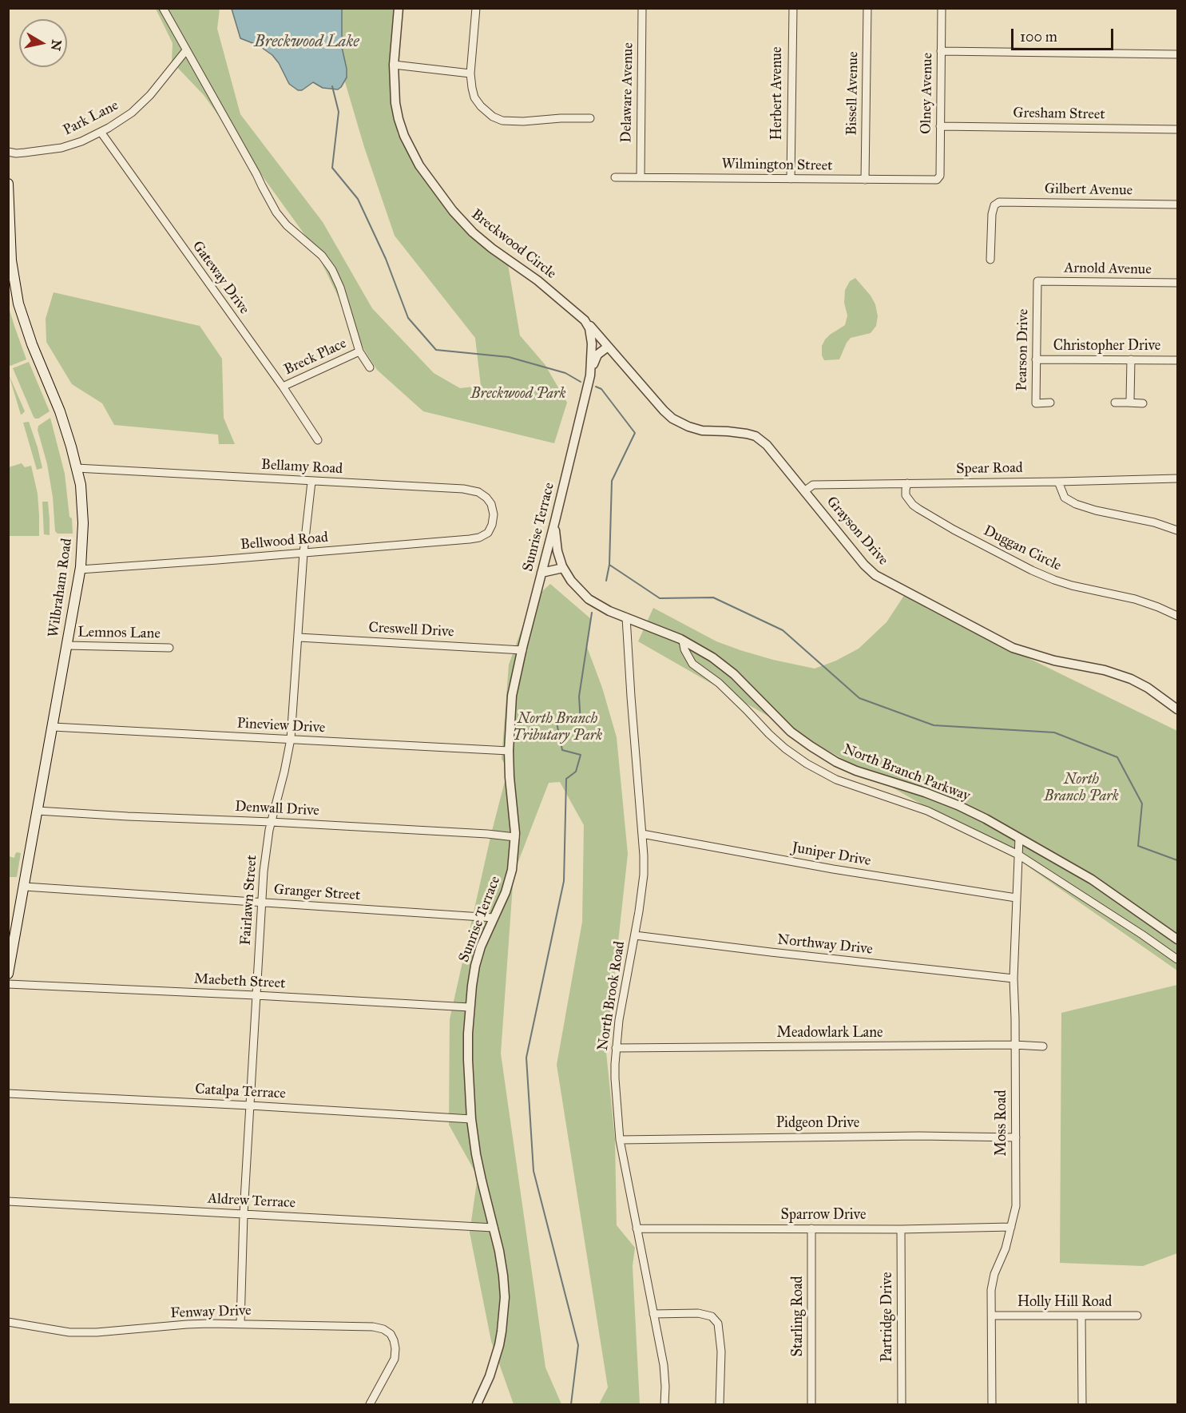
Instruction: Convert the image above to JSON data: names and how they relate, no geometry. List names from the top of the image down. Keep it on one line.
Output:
{"streets":{"main road":["Wilbraham Road"],"street":["Delaware Avenue","Herbert Avenue","Bissell Avenue","Olney Avenue","Gresham Street","Park Lane","Wilmington Street","Gilbert Avenue","Breckwood Circle","Arnold Avenue","Gateway Drive","Christopher Drive","Pearson Drive","Breck Place","Bellamy Road","Spear Road","Sunrise Terrace","Grayson Drive","Bellwood Road","Duggan Circle","Creswell Drive","Lemnos Lane","Pineview Drive","North Branch Parkway","Denwall Drive","Juniper Drive","Granger Street","Fairlawn Street","Northway Drive","Maebeth Street","North Brook Road","Meadowlark Lane","Catalpa Terrace","Moss Road","Pidgeon Drive","Aldrew Terrace","Sparrow Drive","Holly Hill Road","Fenway Drive","Starling Road","Partridge Drive"]},"crossings":[["Delaware Avenue","Wilmington Street"],["Herbert Avenue","Wilmington Street"],["Bissell Avenue","Wilmington Street"],["Olney Avenue","Gresham Street"],["Olney Avenue","Wilmington Street"],["Park Lane","Gateway Drive"],["Breckwood Circle","Grayson Drive"],["Arnold Avenue","Pearson Drive"],["Gateway Drive","Breck Place"],["Christopher Drive","Pearson Drive"],["Bellamy Road","Bellwood Road"],["Bellamy Road","Wilbraham Road"],["Bellamy Road","Fairlawn Street"],["Spear Road","Grayson Drive"],["Spear Road","Duggan Circle"],["Sunrise Terrace","Creswell Drive"],["Sunrise Terrace","Pineview Drive"],["Sunrise Terrace","North Branch Parkway"],["Sunrise Terrace","Denwall Drive"],["Sunrise Terrace","Granger Street"],["Sunrise Terrace","Maebeth Street"],["Sunrise Terrace","Catalpa Terrace"],["Sunrise Terrace","Aldrew Terrace"],["Bellwood Road","Wilbraham Road"],["Bellwood Road","Fairlawn Street"],["Wilbraham Road","Lemnos Lane"],["Wilbraham Road","Pineview Drive"],["Wilbraham Road","Denwall Drive"],["Wilbraham Road","Granger Street"],["Creswell Drive","Fairlawn Street"],["Pineview Drive","Fairlawn Street"],["North Branch Parkway","North Brook Road"],["North Branch Parkway","Moss Road"],["Denwall Drive","Fairlawn Street"],["Juniper Drive","North Brook Road"],["Juniper Drive","Moss Road"],["Granger Street","Fairlawn Street"],["Fairlawn Street","Maebeth Street"],["Fairlawn Street","Catalpa Terrace"],["Fairlawn Street","Aldrew Terrace"],["Fairlawn Street","Fenway Drive"],["Northway Drive","North Brook Road"],["Northway Drive","Moss Road"],["North Brook Road","Meadowlark Lane"],["North Brook Road","Pidgeon Drive"],["North Brook Road","Sparrow Drive"],["Meadowlark Lane","Moss Road"],["Moss Road","Pidgeon Drive"],["Moss Road","Sparrow Drive"],["Moss Road","Holly Hill Road"],["Sparrow Drive","Starling Road"],["Sparrow Drive","Partridge Drive"]],"water":["Breckwood Lake"],"parks":["Breckwood Park","North Branch Tributary Park","North Branch Park"],"scale_bar":"100 m","north":"right"}
